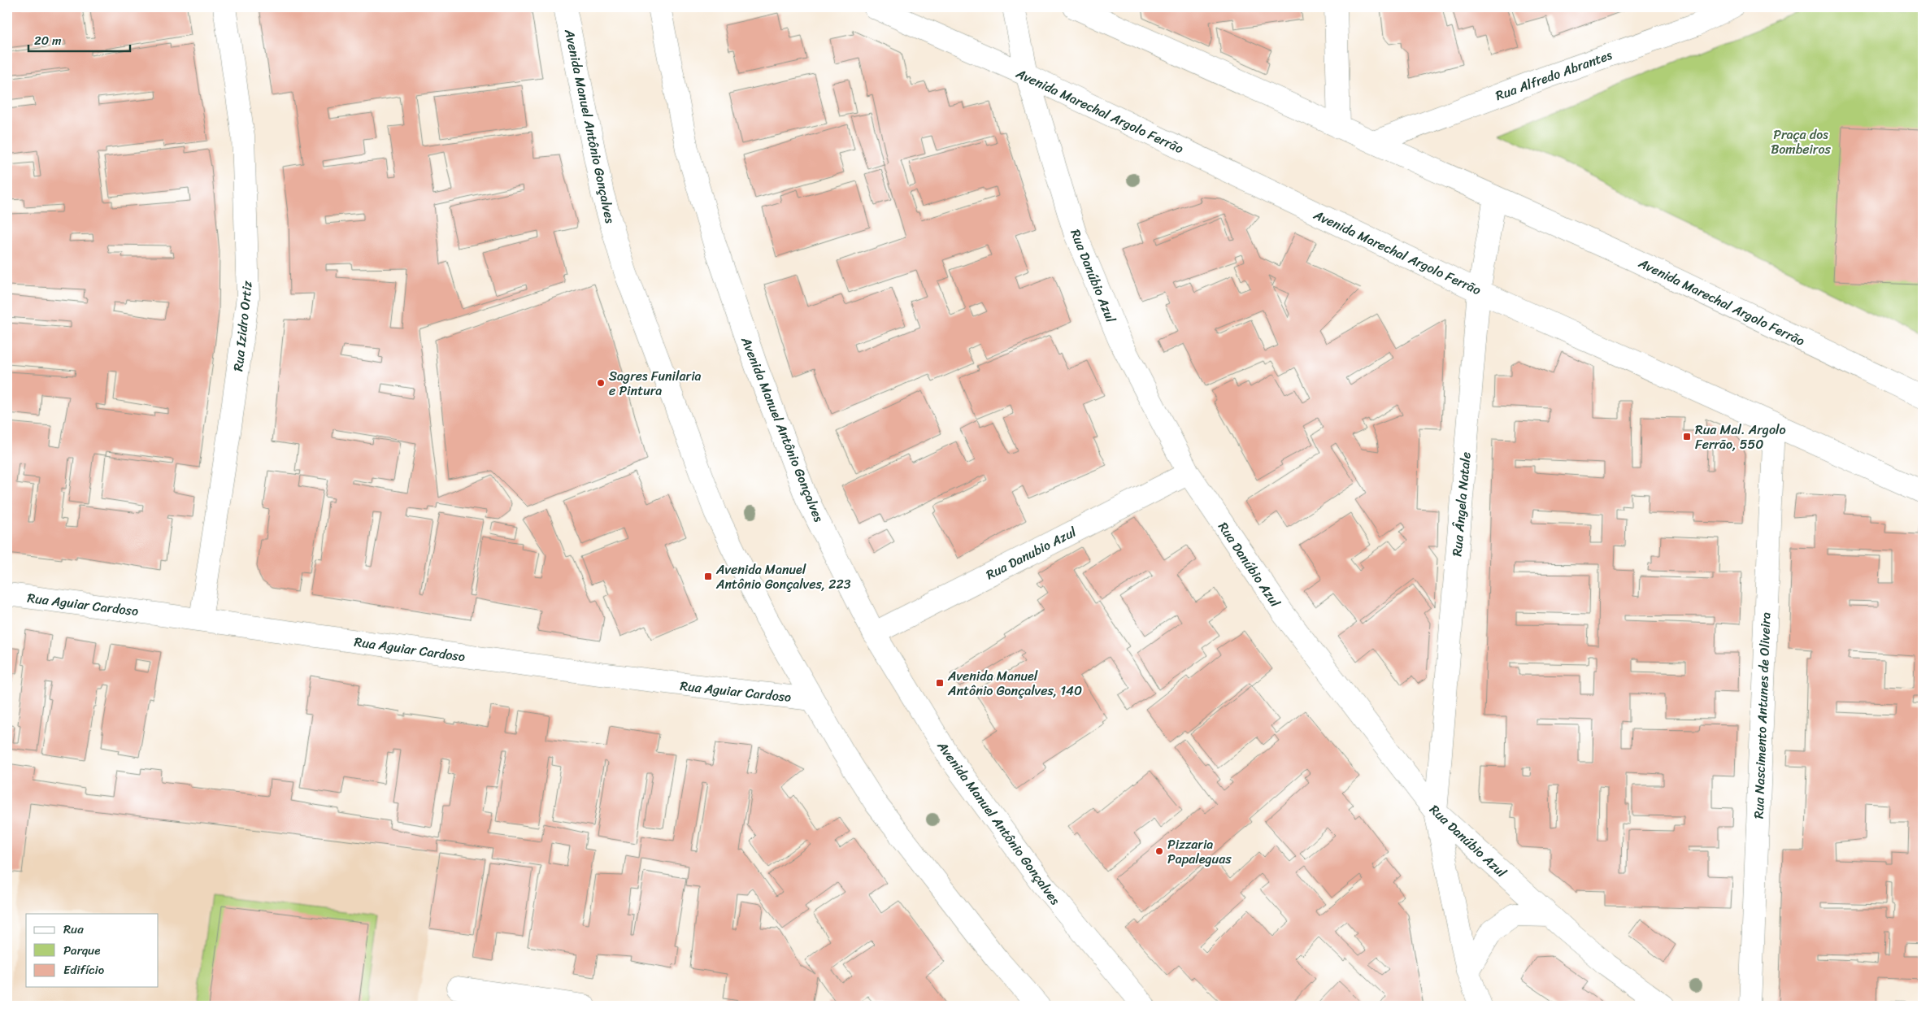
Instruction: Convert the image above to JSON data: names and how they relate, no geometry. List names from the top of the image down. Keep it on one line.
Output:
{"streets":{"street":["Rua Alfredo Abrantes","Avenida Marechal Argolo Ferrão","Avenida Manuel Antônio Gonçalves","Rua Danúbio Azul","Rua Izidro Ortiz","Rua Ângela Natale","Rua Danubio Azul","Rua Aguiar Cardoso","Rua Nascimento Antunes de Oliveira"]},"crossings":[["Rua Alfredo Abrantes","Avenida Marechal Argolo Ferrão"],["Avenida Marechal Argolo Ferrão","Rua Danúbio Azul"],["Avenida Marechal Argolo Ferrão","Rua Ângela Natale"],["Avenida Marechal Argolo Ferrão","Rua Nascimento Antunes de Oliveira"],["Avenida Manuel Antônio Gonçalves","Rua Danubio Azul"],["Avenida Manuel Antônio Gonçalves","Rua Aguiar Cardoso"],["Rua Danúbio Azul","Rua Ângela Natale"],["Rua Danúbio Azul","Rua Danubio Azul"],["Rua Izidro Ortiz","Rua Aguiar Cardoso"]],"parks":["Praça dos Bombeiros"],"places":{"other":["Sagres Funilaria e Pintura","Pizzaria Papaleguas"],"transit":["Rua Mal. Argolo Ferrão, 550","Avenida Manuel Antônio Gonçalves, 223","Avenida Manuel Antônio Gonçalves, 140"]},"legend":["Rua","Parque","Edifício"],"scale_bar":"20 m"}
